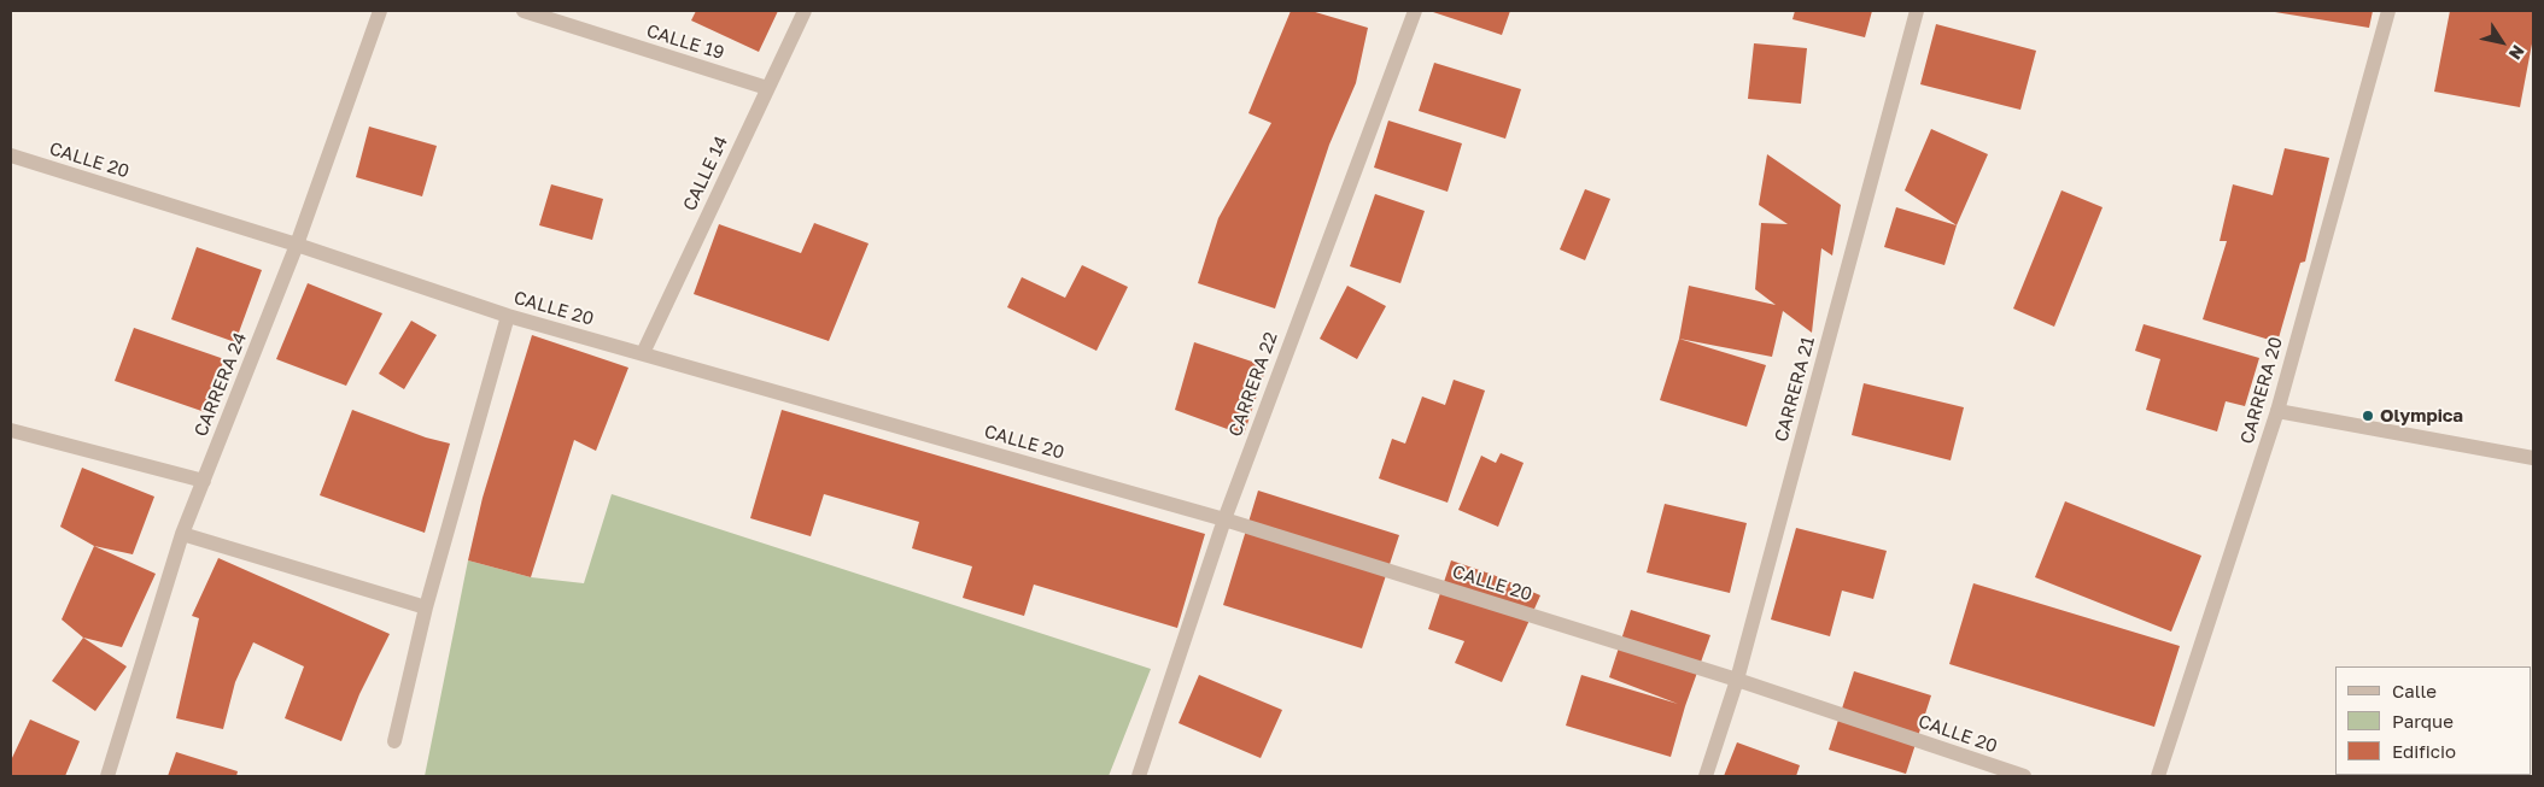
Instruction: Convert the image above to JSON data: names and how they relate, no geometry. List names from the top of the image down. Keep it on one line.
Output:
{"streets":{"street":["CALLE 19","CALLE 20","CALLE 14","CARRERA 24","CARRERA 22","CARRERA 21","CARRERA 20"]},"crossings":[["CALLE 19","CALLE 14"],["CALLE 20","CALLE 14"],["CALLE 20","CARRERA 24"],["CALLE 20","CARRERA 22"],["CALLE 20","CARRERA 21"]],"places":["Olympica"],"legend":["Calle","Parque","Edificio"],"north":"bottom right"}
